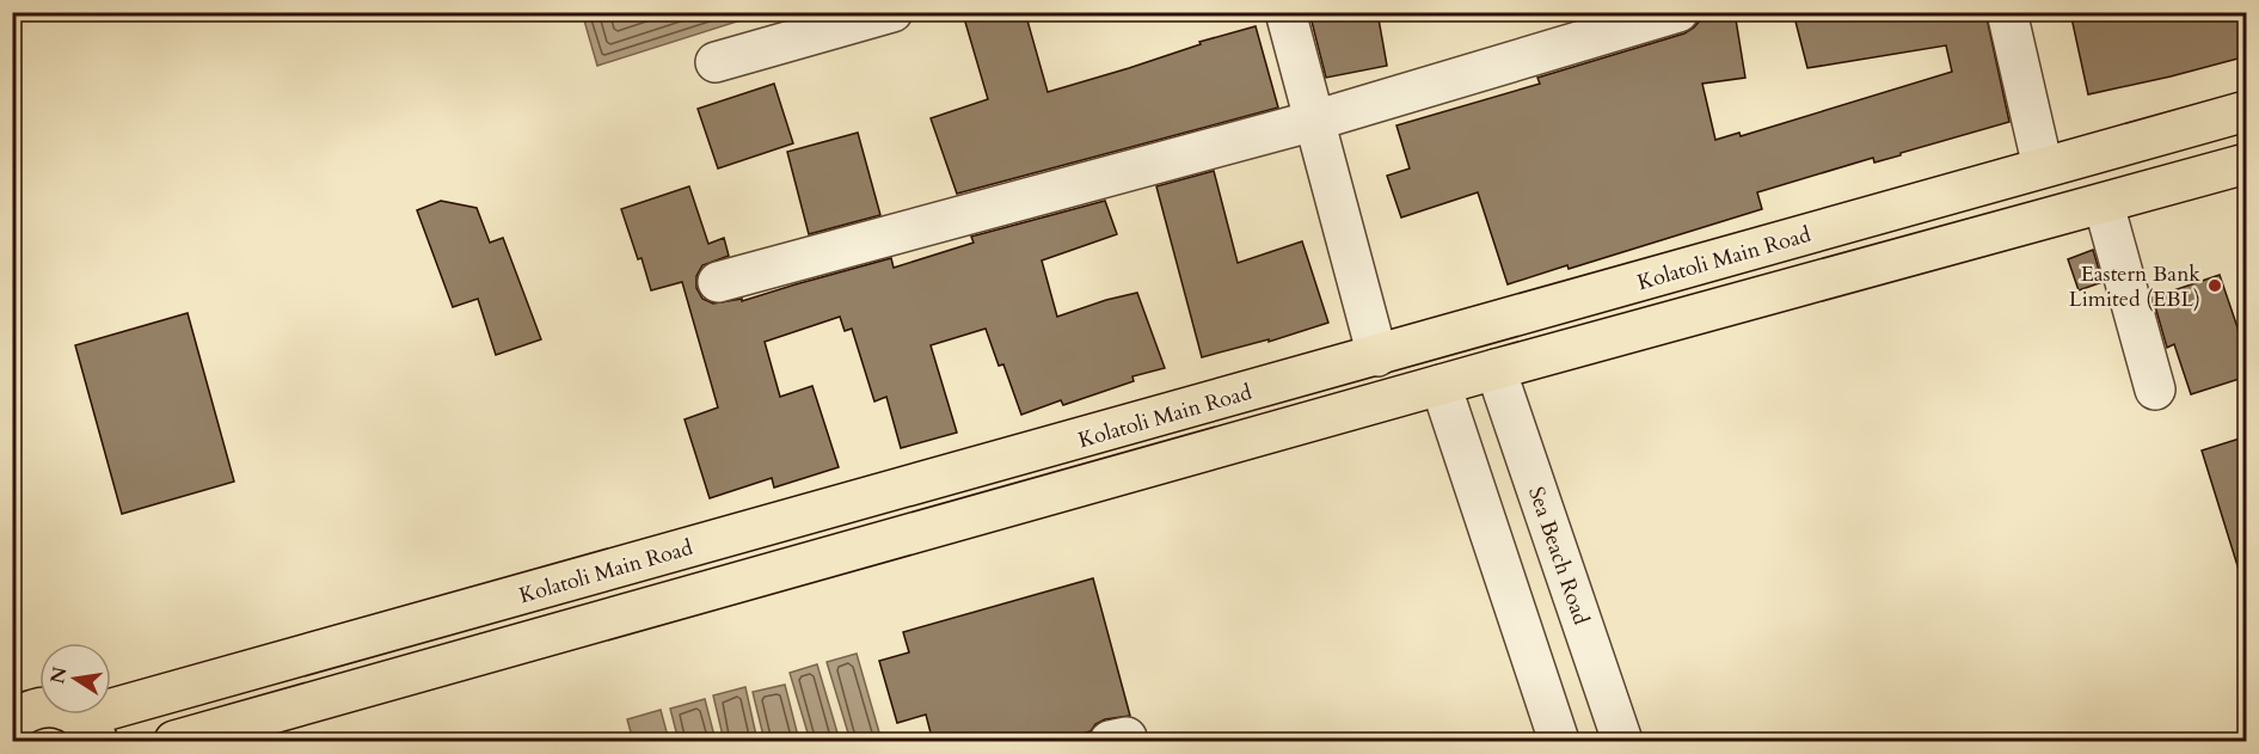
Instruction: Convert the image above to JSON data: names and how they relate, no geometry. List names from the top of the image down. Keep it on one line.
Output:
{"streets":{"highway":["Kolatoli Main Road"],"street":["Sea Beach Road"]},"crossings":[["Kolatoli Main Road","Sea Beach Road"]],"places":["Eastern Bank Limited (EBL)"],"north":"left"}
